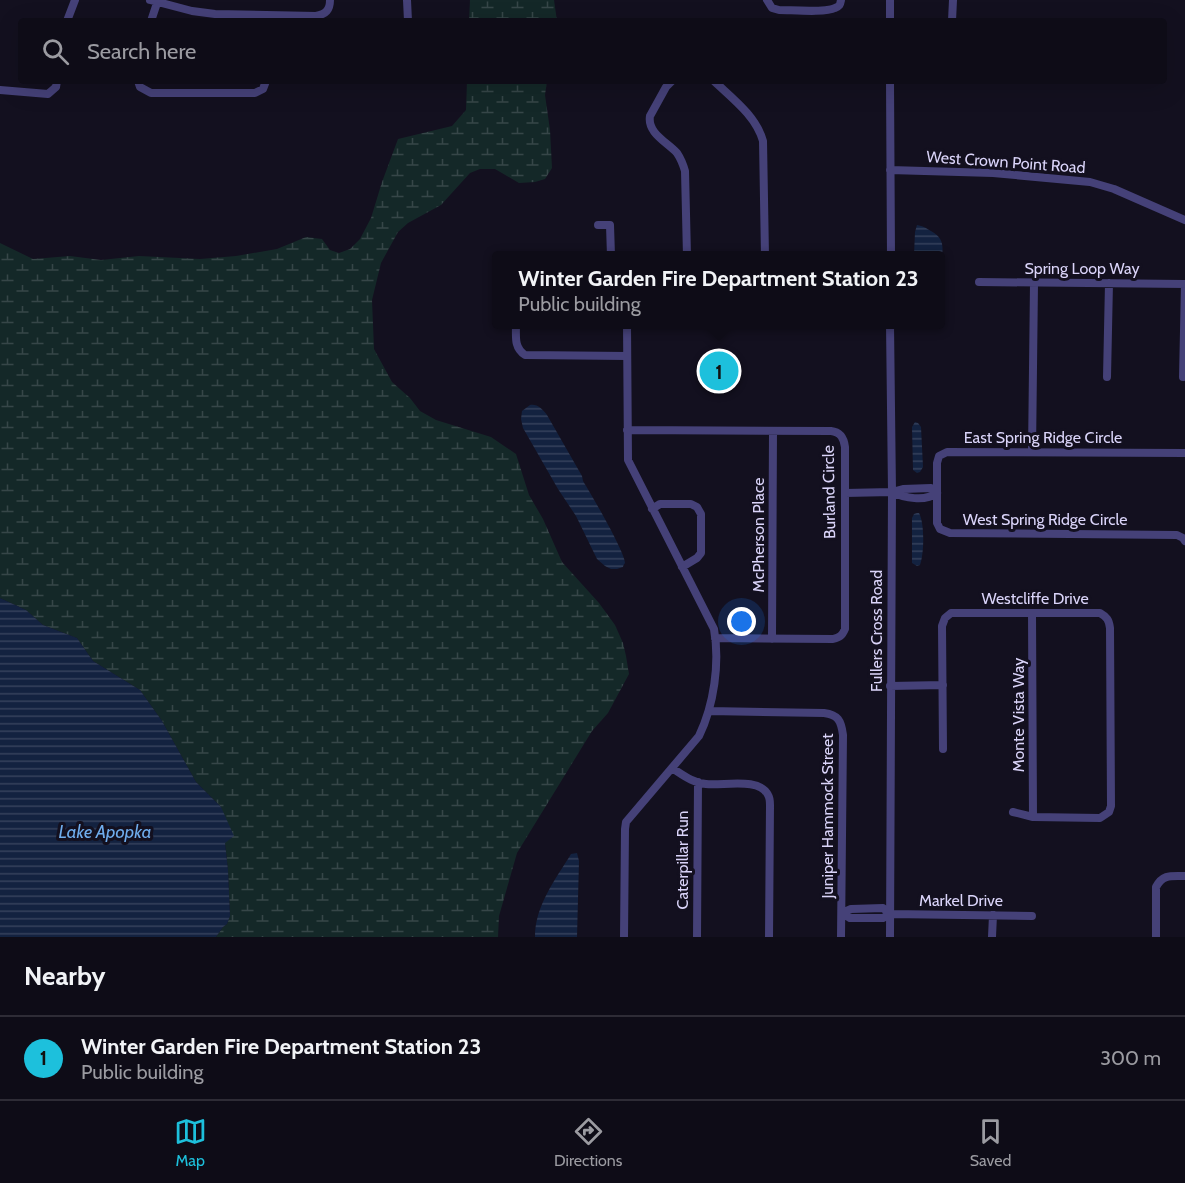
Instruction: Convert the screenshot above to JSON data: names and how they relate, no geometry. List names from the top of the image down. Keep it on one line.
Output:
{"streets":{"street":["West Crown Point Road","Spring Loop Way","East Spring Ridge Circle","Burland Circle","West Spring Ridge Circle","McPherson Place","Westcliffe Drive","Fullers Cross Road","Monte Vista Way","Juniper Hammock Street","Caterpillar Run","Markel Drive"]},"crossings":[["East Spring Ridge Circle","West Spring Ridge Circle"],["Burland Circle","McPherson Place"],["Westcliffe Drive","Monte Vista Way"],["Fullers Cross Road","Markel Drive"],["Juniper Hammock Street","Markel Drive"]],"water":["Lake Apopka"],"page":{"search":"Search here","popup":["Winter Garden Fire Department Station 23","Public building"],"pins":"1","heading":"Nearby","list":[{"mark":"1","name":"Winter Garden Fire Department Station 23","note":"Public building","value":"300 m"}],"nav":["Map","Directions","Saved"]}}
